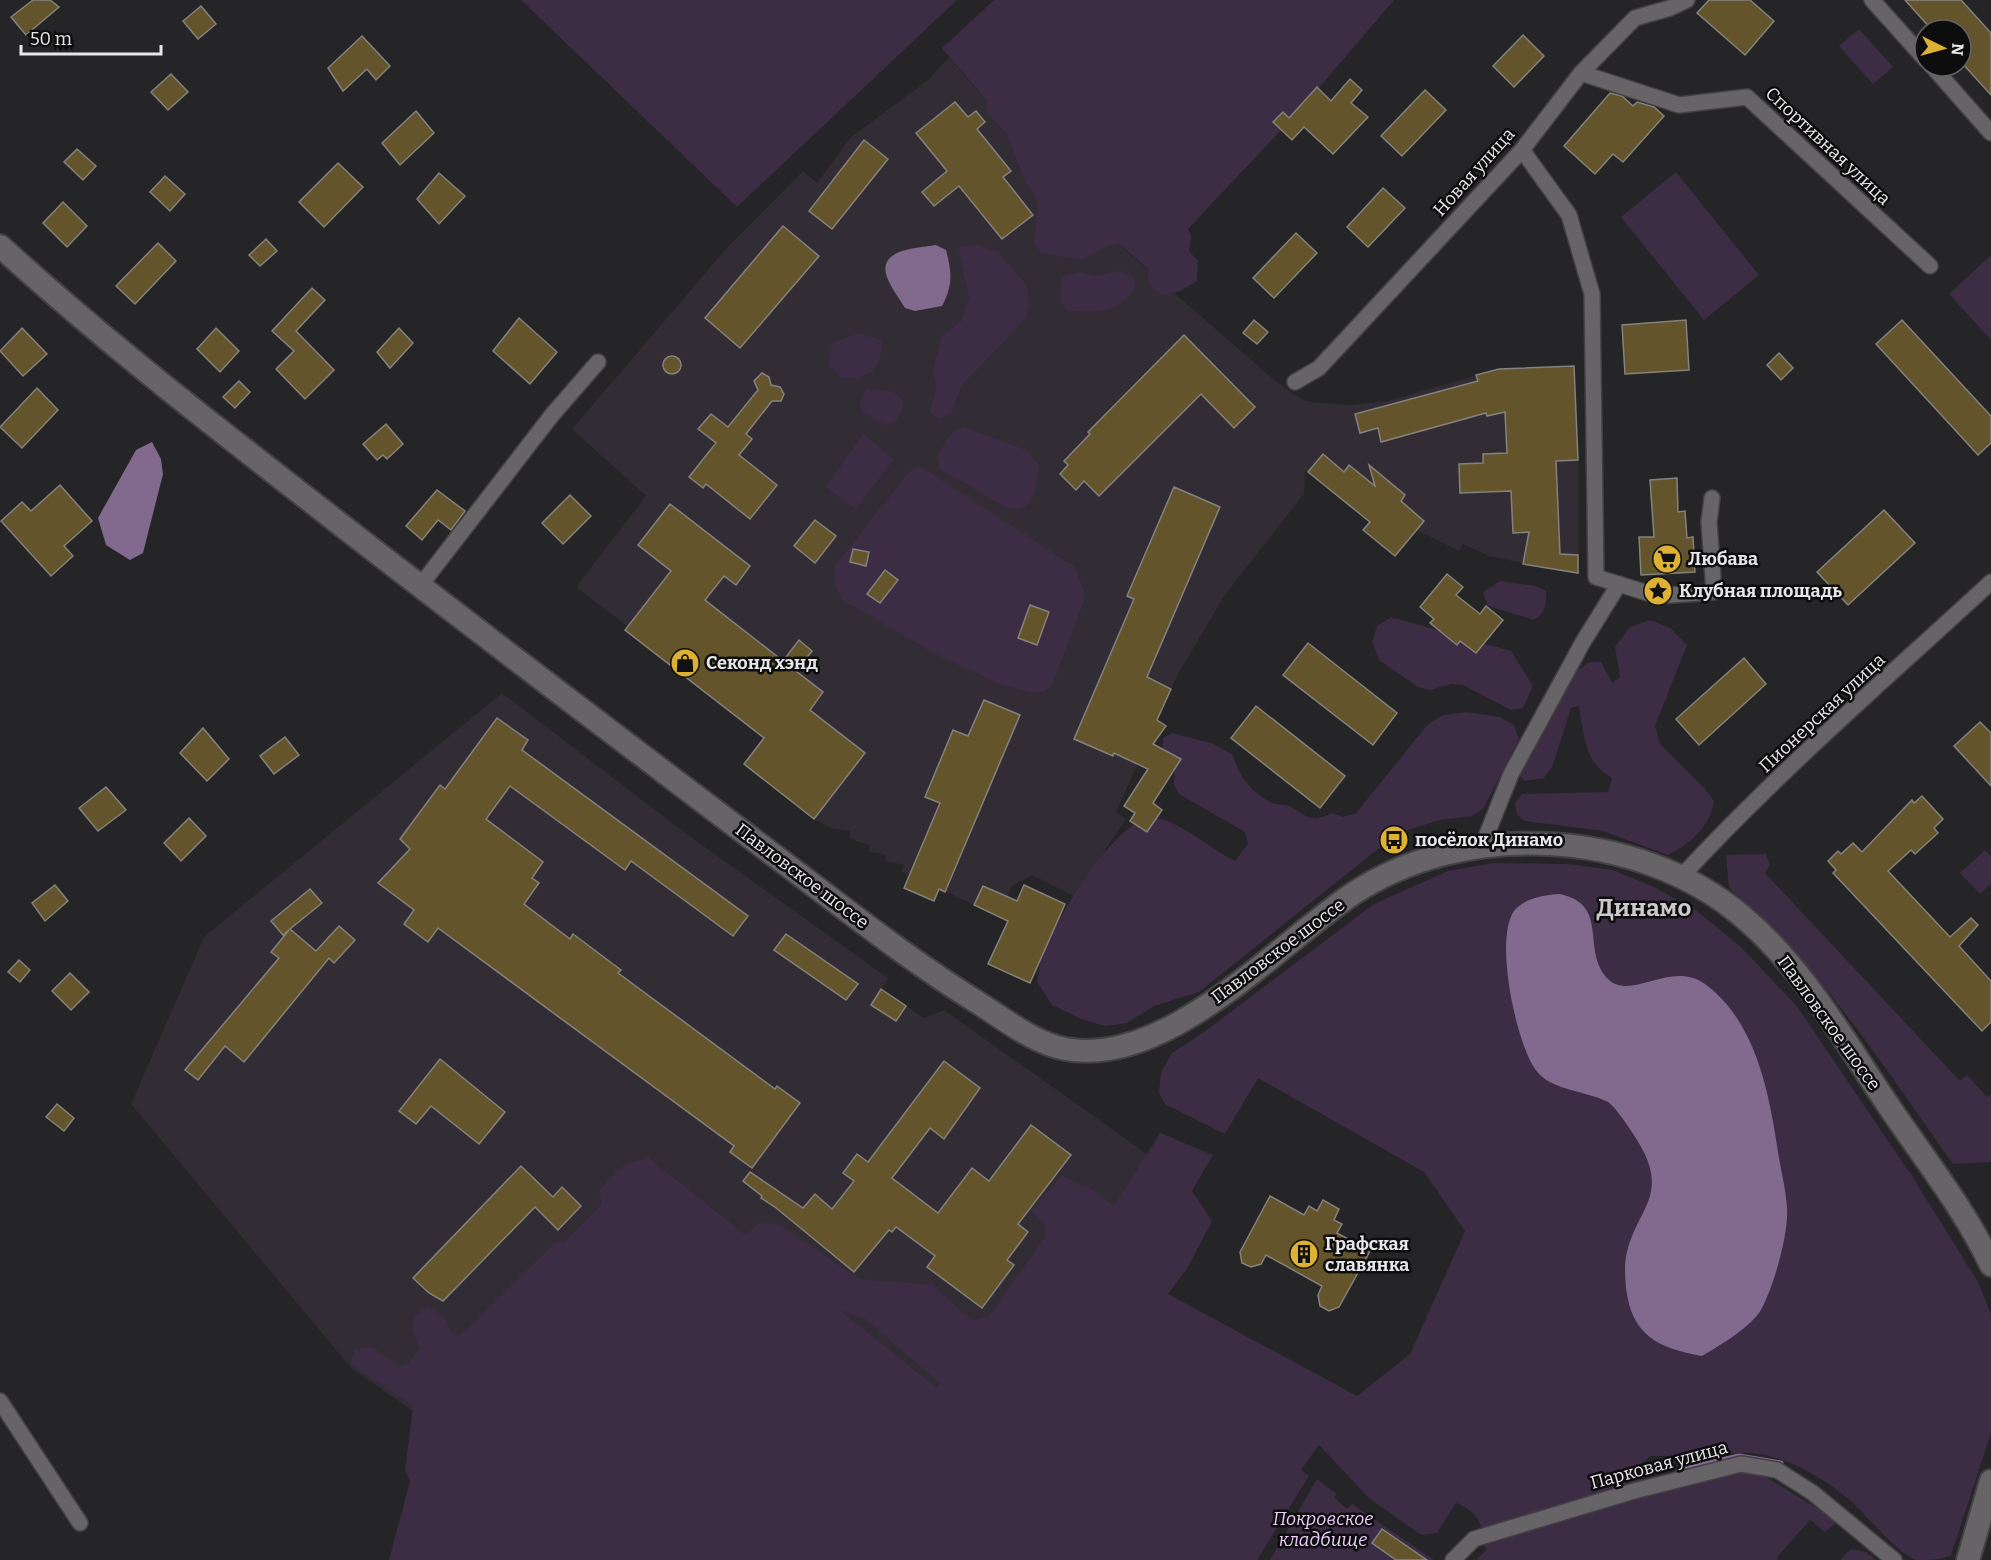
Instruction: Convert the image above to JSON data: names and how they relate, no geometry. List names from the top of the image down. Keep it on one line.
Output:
{"streets":{"main road":["Павловское шоссе"],"street":["Спортивная улица","Новая улица","Пионерская улица","Парковая улица"]},"crossings":[["Спортивная улица","Новая улица"],["Пионерская улица","Павловское шоссе"]],"districts":["Динамо"],"parks":["Покровское кладбище"],"places":{"supermarket":["Любава"],"place":["Клубная площадь"],"shop":["Секонд хэнд"],"bus stop":["посёлок Динамо"],"building":["Графская славянка"]},"scale_bar":"50 m","north":"right"}
